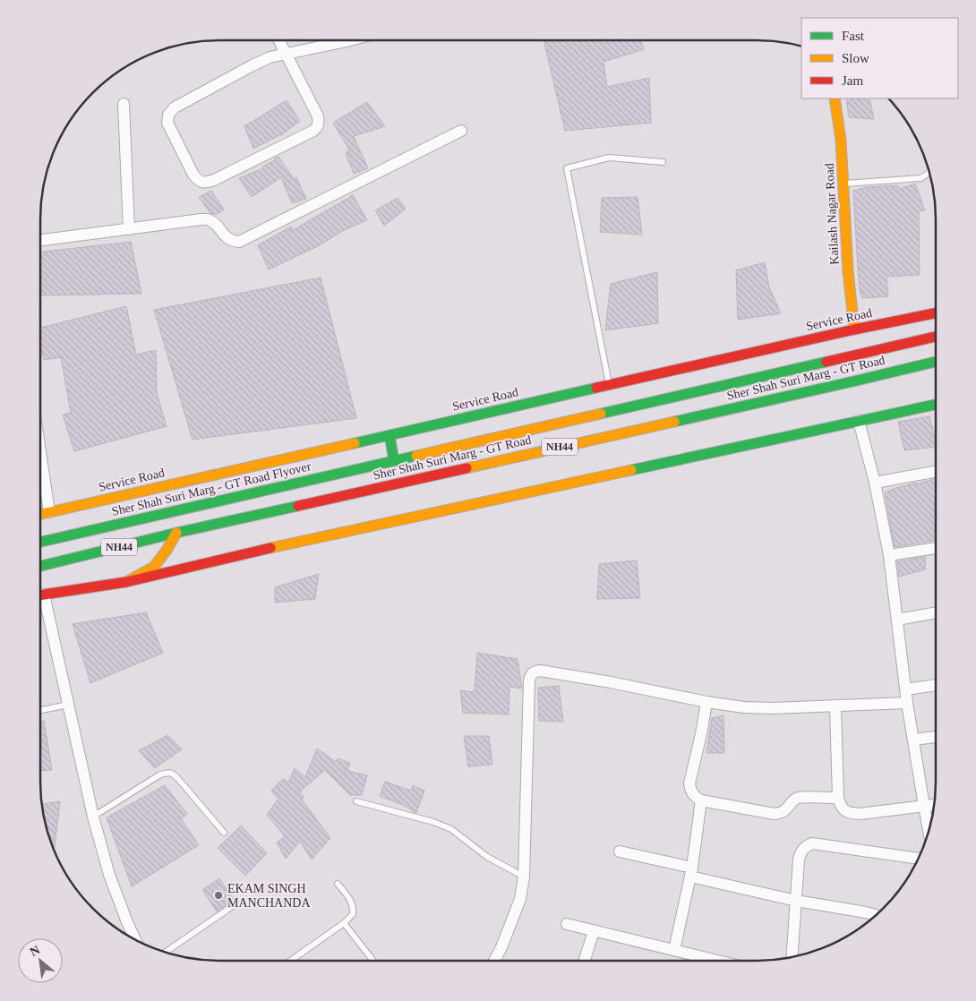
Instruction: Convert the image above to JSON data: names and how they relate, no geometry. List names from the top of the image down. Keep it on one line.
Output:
{"streets":{"main road":["Kailash Nagar Road","Service Road","Sher Shah Suri Marg - GT Road","NH44","Sher Shah Suri Marg - GT Road Flyover"]},"crossings":[["Kailash Nagar Road","Service Road"],["Sher Shah Suri Marg - GT Road","NH44"],["Sher Shah Suri Marg - GT Road","Sher Shah Suri Marg - GT Road Flyover"]],"places":["EKAM SINGH MANCHANDA"],"legend":["Fast","Slow","Jam"],"north":"top left"}
